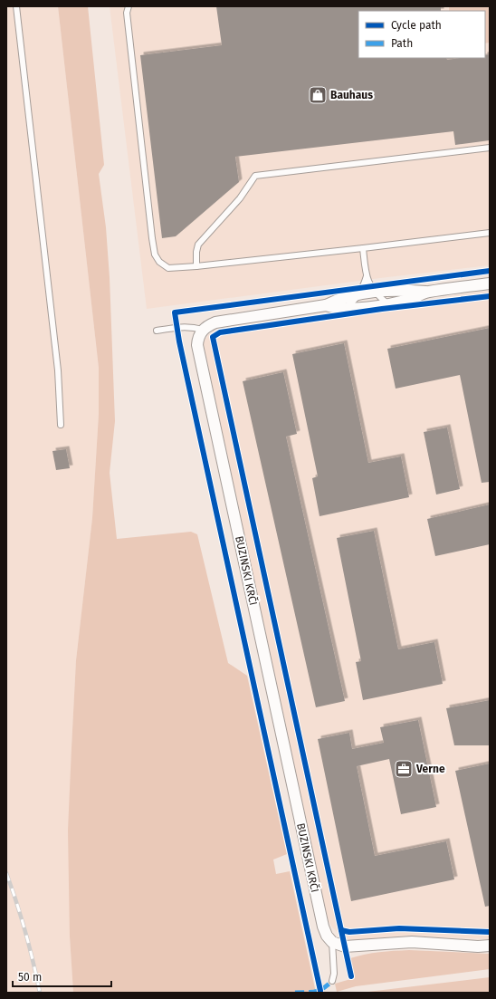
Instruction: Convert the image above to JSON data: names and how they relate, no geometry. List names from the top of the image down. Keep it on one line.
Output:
{"streets":{"street":["BUZINSKI KRČI"]},"places":{"shop":["Bauhaus"],"office":["Verne"]},"legend":["Cycle path","Path"],"scale_bar":"50 m"}
